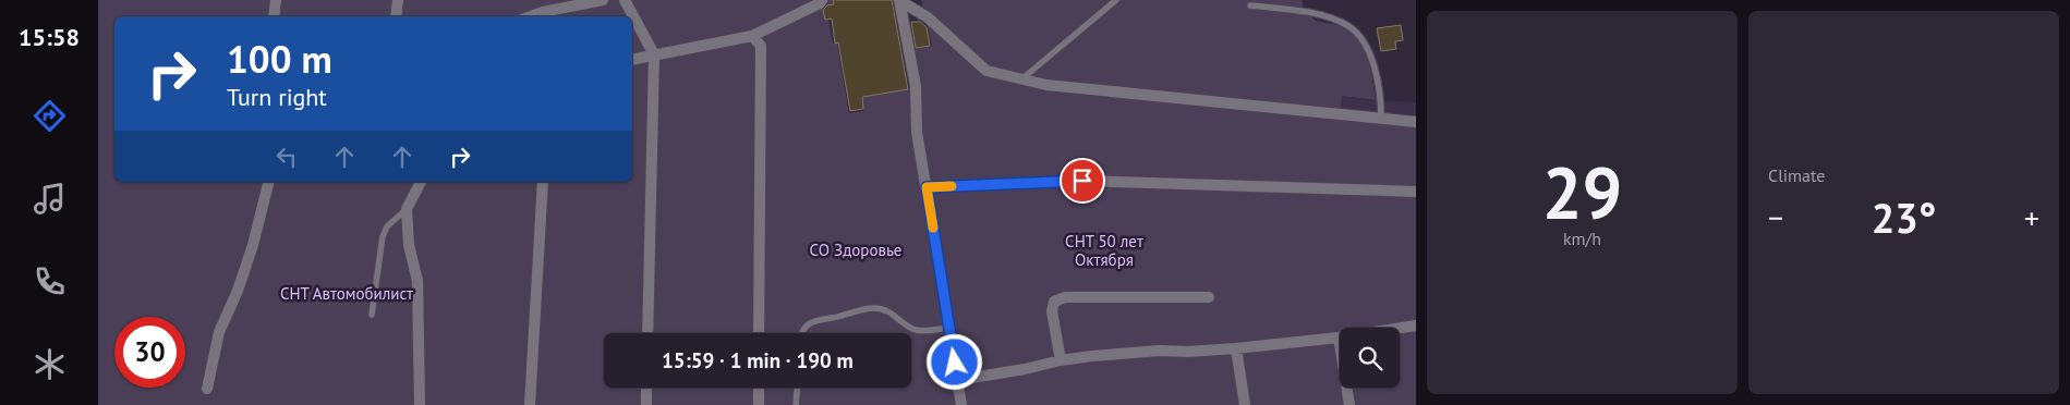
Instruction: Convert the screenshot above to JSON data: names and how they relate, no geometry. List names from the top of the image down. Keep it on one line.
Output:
{"parks":["СНТ 50 лет Октября","СО Здоровье","СНТ Автомобилист"],"page":{"tabs":"15:58","tile":[["29","km/h"],"Climate"],"turn":["100 m","Turn right"],"heat":["−","23°","+"],"limit":"30","trip":"15:59 · 1 min · 190 m"}}
